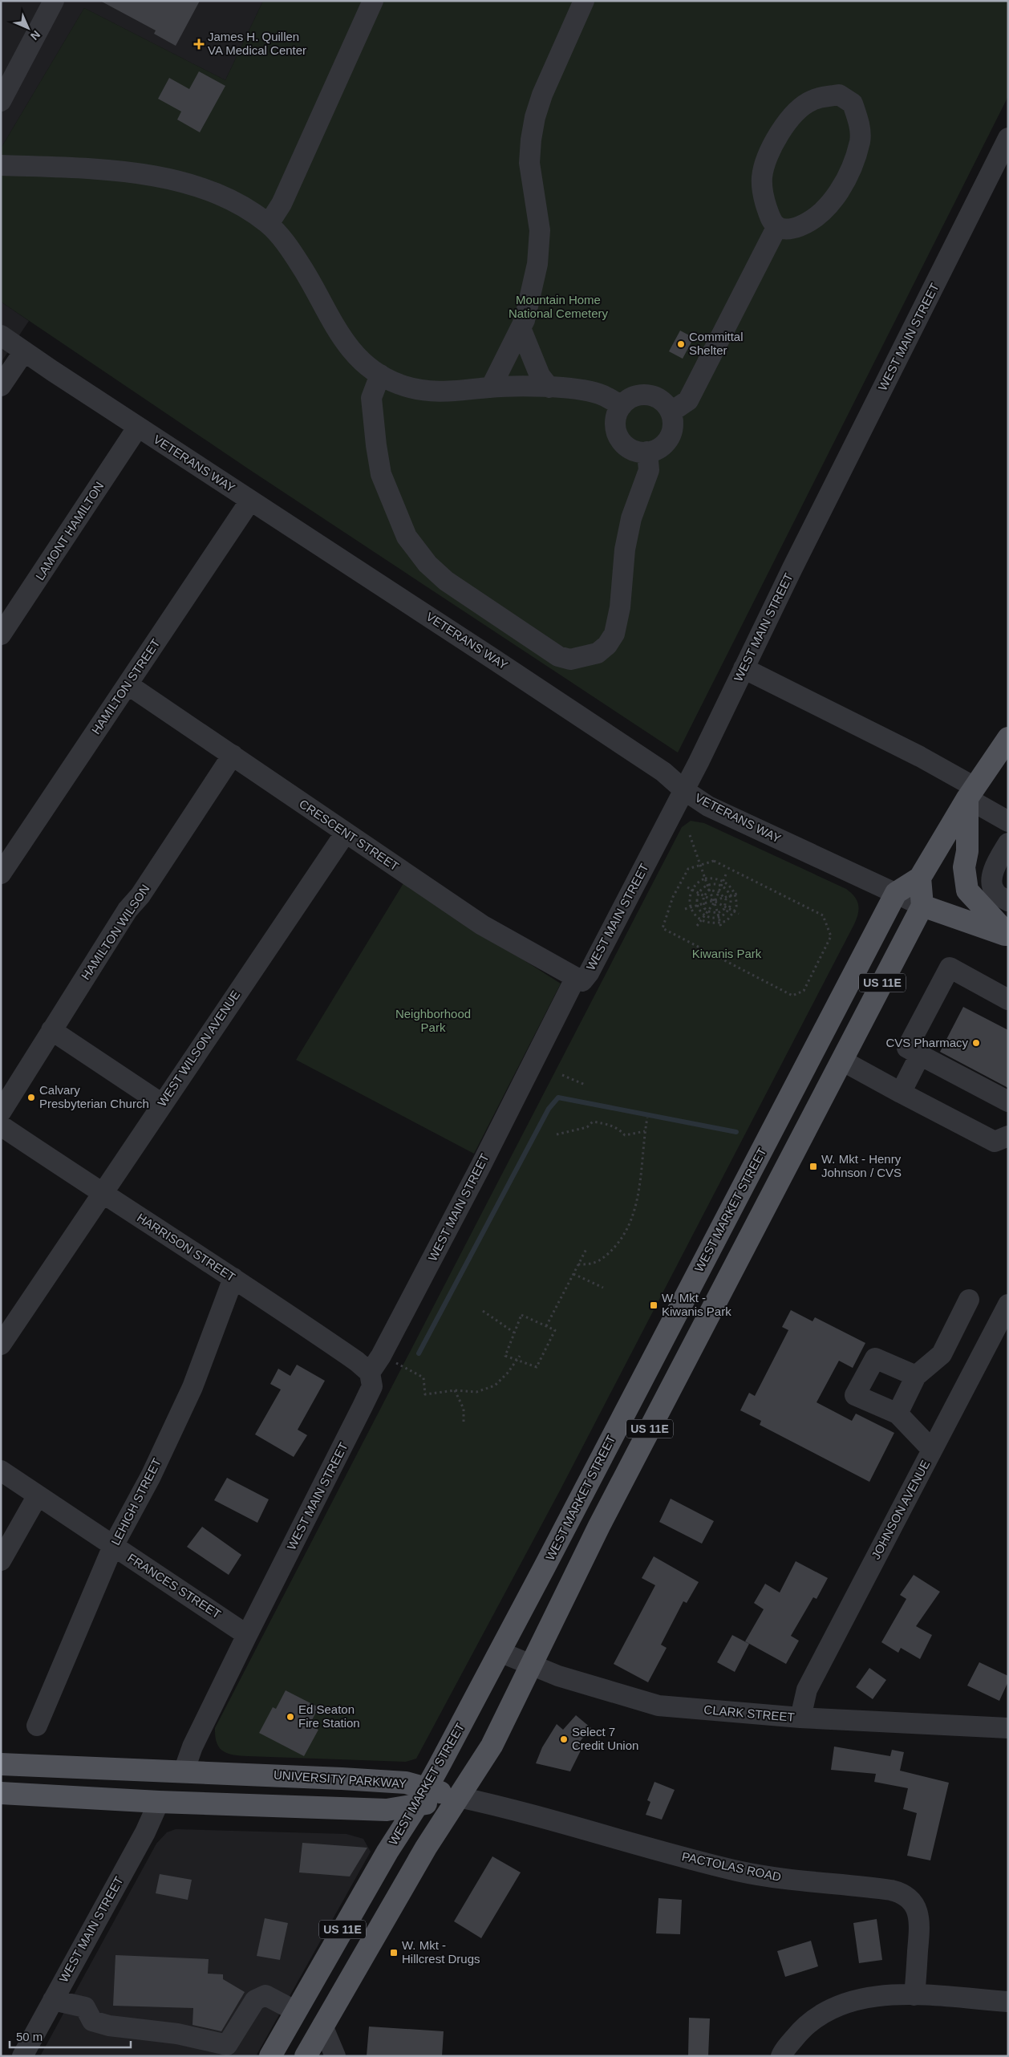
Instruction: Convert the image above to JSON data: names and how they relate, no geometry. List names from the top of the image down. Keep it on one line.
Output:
{"streets":{"main road":["US 11E","WEST MARKET STREET","UNIVERSITY PARKWAY"],"street":["WEST MAIN STREET","VETERANS WAY","LAMONT HAMILTON","HAMILTON STREET","CRESCENT STREET","HAMILTON WILSON","WEST WILSON AVENUE","HARRISON STREET","LEHIGH STREET","JOHNSON AVENUE","FRANCES STREET","CLARK STREET","PACTOLAS ROAD"]},"crossings":[["WEST MAIN STREET","VETERANS WAY"],["WEST MAIN STREET","CRESCENT STREET"],["WEST MAIN STREET","HARRISON STREET"],["WEST MAIN STREET","FRANCES STREET"],["WEST MAIN STREET","UNIVERSITY PARKWAY"],["VETERANS WAY","LAMONT HAMILTON"],["VETERANS WAY","HAMILTON STREET"],["VETERANS WAY","US 11E"],["VETERANS WAY","WEST MARKET STREET"],["HAMILTON STREET","CRESCENT STREET"],["CRESCENT STREET","HAMILTON WILSON"],["CRESCENT STREET","WEST WILSON AVENUE"],["US 11E","CLARK STREET"],["US 11E","UNIVERSITY PARKWAY"],["US 11E","PACTOLAS ROAD"],["WEST WILSON AVENUE","HARRISON STREET"],["WEST MARKET STREET","CLARK STREET"],["WEST MARKET STREET","UNIVERSITY PARKWAY"],["HARRISON STREET","LEHIGH STREET"],["LEHIGH STREET","FRANCES STREET"],["JOHNSON AVENUE","CLARK STREET"],["UNIVERSITY PARKWAY","PACTOLAS ROAD"]],"parks":["Mountain Home National Cemetery","Kiwanis Park","Neighborhood Park"],"places":{"health":["James H. Quillen VA Medical Center"],"other":["Committal Shelter","CVS Pharmacy","Calvary Presbyterian Church","Ed Seaton Fire Station","Select 7 Credit Union"],"transit":["W. Mkt - Henry Johnson / CVS","W. Mkt - Kiwanis Park","W. Mkt - Hillcrest Drugs"]},"scale_bar":"50 m","north":"bottom right"}
